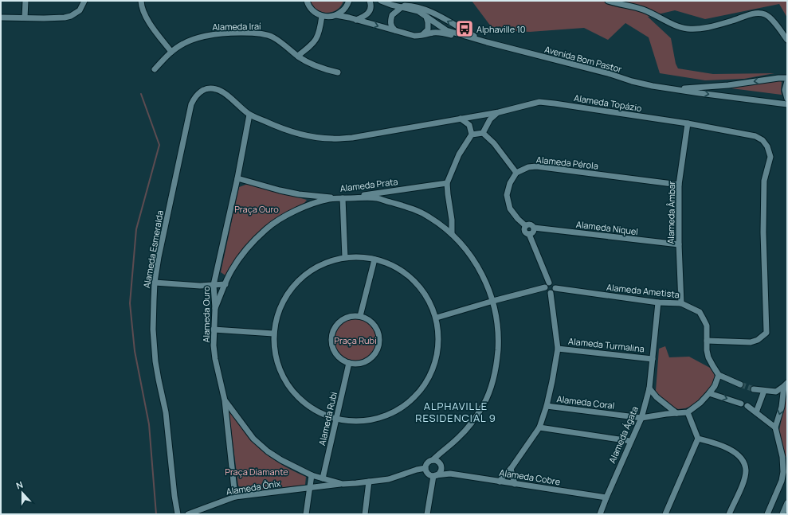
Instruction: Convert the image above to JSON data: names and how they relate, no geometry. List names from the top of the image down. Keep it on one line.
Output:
{"streets":{"street":["Alameda Iraí","Avenida Bom Pastor","Alameda Topázio","Alameda Pérola","Alameda Prata","Alameda Âmbar","Alameda Niquel","Alameda Esmeralda","Alameda Ametista","Alameda Ouro","Alameda Turmalina","Alameda Coral","Alameda Rubi","Alameda Ágata","Alameda Cobre","Alameda Ônix"]},"crossings":[["Alameda Topázio","Alameda Âmbar"],["Alameda Topázio","Alameda Esmeralda"],["Alameda Topázio","Alameda Ametista"],["Alameda Topázio","Alameda Ouro"],["Alameda Pérola","Alameda Âmbar"],["Alameda Prata","Alameda Ouro"],["Alameda Âmbar","Alameda Niquel"],["Alameda Âmbar","Alameda Ametista"],["Alameda Ametista","Alameda Ágata"],["Alameda Ouro","Alameda Ônix"],["Alameda Turmalina","Alameda Ágata"],["Alameda Coral","Alameda Ágata"],["Alameda Ágata","Alameda Cobre"],["Alameda Cobre","Alameda Ônix"]],"districts":["ALPHAVILLE RESIDENCIAL 9"],"parks":["Praça Ouro","Praça Rubi","Praça Diamante"],"places":{"bus stop":["Alphaville 10"]},"north":"top"}
